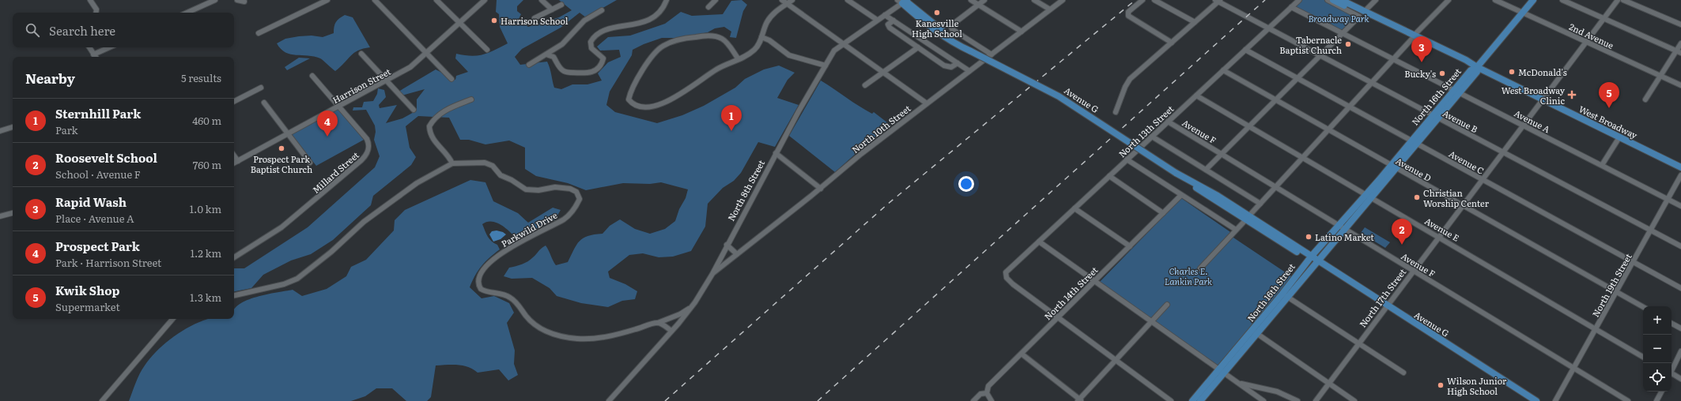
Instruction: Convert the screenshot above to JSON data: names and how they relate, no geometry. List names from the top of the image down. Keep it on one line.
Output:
{"streets":{"main road":["North 16th Street","Avenue G","West Broadway"],"street":["2nd Avenue","Harrison Street","Avenue B","Avenue A","North 10th Street","North 13th Street","Avenue F","Avenue C","Avenue D","Millard Street","North 8th Street","Parkwild Drive","Avenue E","North 19th Street","North 14th Street","North 17th Street"]},"crossings":[["2nd Avenue","North 16th Street"],["2nd Avenue","North 17th Street"],["Harrison Street","Millard Street"],["North 16th Street","Avenue G"],["North 16th Street","Avenue B"],["North 16th Street","Avenue A"],["North 16th Street","West Broadway"],["North 16th Street","Avenue F"],["North 16th Street","Avenue C"],["North 16th Street","Avenue D"],["North 16th Street","Avenue E"],["Avenue G","North 8th Street"],["Avenue G","North 17th Street"],["Avenue B","North 13th Street"],["Avenue B","North 19th Street"],["Avenue B","North 17th Street"],["Avenue A","North 13th Street"],["Avenue A","North 19th Street"],["Avenue A","North 17th Street"],["West Broadway","North 17th Street"],["North 10th Street","North 8th Street"],["North 13th Street","Avenue F"],["North 13th Street","Avenue C"],["North 13th Street","Avenue D"],["North 13th Street","Avenue E"],["North 13th Street","North 14th Street"],["Avenue F","North 19th Street"],["Avenue F","North 17th Street"],["Avenue C","North 19th Street"],["Avenue C","North 17th Street"],["Avenue D","North 19th Street"],["Avenue D","North 17th Street"],["North 8th Street","Parkwild Drive"],["Avenue E","North 19th Street"],["Avenue E","North 17th Street"]],"parks":["Broadway Park","Charles E. Lankin Park"],"places":{"other":["Kanesville High School","Harrison School","Tabernacle Baptist Church","McDonald's","Bucky's","Prospect Park Baptist Church","Christian Worship Center","Latino Market","Wilson Junior High School"],"health":["West Broadway Clinic"]},"page":{"search":"Search here","pins":["3","5","1","4","2"],"heading":["Nearby","5 results"],"list":[{"mark":"1","name":"Sternhill Park","note":"Park","value":"460 m"},{"mark":"2","name":"Roosevelt School","note":"School · Avenue F","value":"760 m"},{"mark":"3","name":"Rapid Wash","note":"Place · Avenue A","value":"1.0 km"},{"mark":"4","name":"Prospect Park","note":"Park · Harrison Street","value":"1.2 km"},{"mark":"5","name":"Kwik Shop","note":"Supermarket","value":"1.3 km"}],"map_buttons":["+","−"]}}
